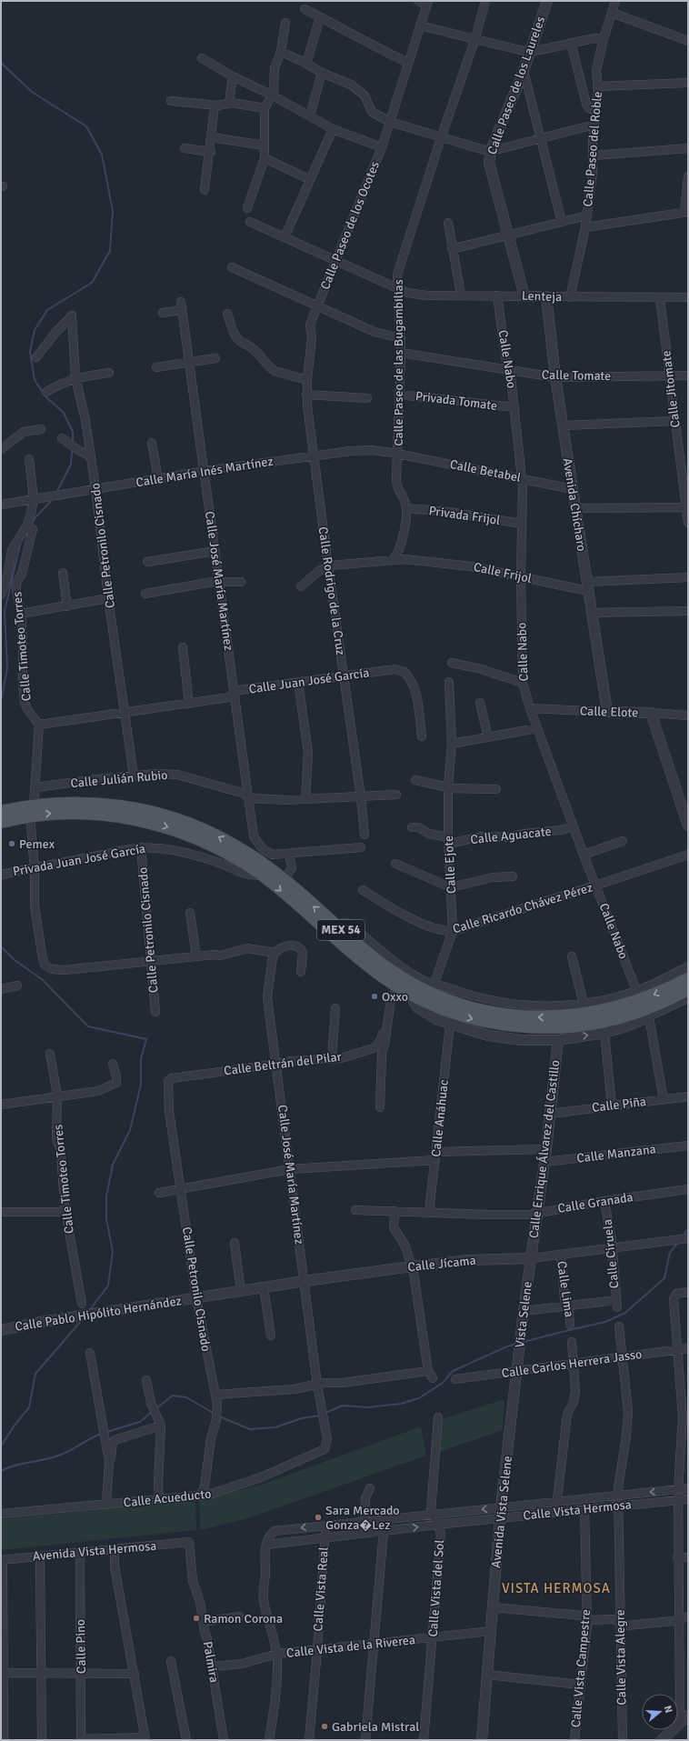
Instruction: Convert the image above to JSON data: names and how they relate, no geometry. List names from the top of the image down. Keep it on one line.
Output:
{"streets":{"main road":["MEX 54"],"street":["Calle Paseo de los Laureles","Calle Paseo del Roble","Calle Paseo de los Ocotes","Lenteja","Calle Nabo","Calle Paseo de las Bugambilias","Calle Tomate","Calle Jitomate","Privada Tomate","Calle Betabel","Calle María Inés Martínez","Avenida Chícharo","Privada Frijol","Calle Petronilo Cisnado","Calle Frijol","Calle José María Martínez","Calle Rodrigo de la Cruz","Calle Timoteo Torres","Calle Juan José García","Calle Elote","Calle Julián Rubio","Calle Aguacate","Privada Juan José García","Calle Ejote","Calle Ricardo Chávez Pérez","Calle Beltrán del Pilar","Calle Piña","Calle Anáhuac","Calle Enrique Álvarez del Castillo","Calle Manzana","Calle Granada","Calle Ciruela","Calle Jícama","Calle Lima","Calle Pablo Hipólito Hernández","Vista Selene","Calle Carlos Herrera Jasso","Calle Acueducto","Calle Vista Hermosa","Avenida Vista Selene","Avenida Vista Hermosa","Calle Vista del Sol","Calle Vista Real","Calle Pino","Calle Vista de la Riverea","Calle Vista Alegre","Palmira","Calle Vista Campestre"]},"crossings":[["Calle Paseo de los Laureles","Lenteja"],["Calle Paseo del Roble","Lenteja"],["Calle Paseo de los Ocotes","Lenteja"],["Calle Paseo de los Ocotes","Calle María Inés Martínez"],["Calle Paseo de los Ocotes","Calle Rodrigo de la Cruz"],["Lenteja","Calle Nabo"],["Lenteja","Calle Paseo de las Bugambilias"],["Lenteja","Calle Jitomate"],["Lenteja","Avenida Chícharo"],["Calle Nabo","Calle Tomate"],["Calle Nabo","Privada Tomate"],["Calle Nabo","Calle Betabel"],["Calle Nabo","Privada Frijol"],["Calle Nabo","Calle Frijol"],["Calle Nabo","Calle Elote"],["Calle Nabo","Calle Aguacate"],["Calle Nabo","Calle Ricardo Chávez Pérez"],["Calle Paseo de las Bugambilias","Calle Tomate"],["Calle Paseo de las Bugambilias","Privada Tomate"],["Calle Paseo de las Bugambilias","Calle Betabel"],["Calle Paseo de las Bugambilias","Calle María Inés Martínez"],["Calle Paseo de las Bugambilias","Privada Frijol"],["Calle Paseo de las Bugambilias","Calle Frijol"],["Calle Tomate","Calle Jitomate"],["Calle Tomate","Avenida Chícharo"],["Calle Betabel","Calle María Inés Martínez"],["Calle Betabel","Avenida Chícharo"],["Calle María Inés Martínez","Calle Petronilo Cisnado"],["Calle María Inés Martínez","Calle José María Martínez"],["Calle María Inés Martínez","Calle Rodrigo de la Cruz"],["Avenida Chícharo","Calle Frijol"],["Avenida Chícharo","Calle Elote"],["Calle Petronilo Cisnado","Calle Juan José García"],["Calle Petronilo Cisnado","Calle Julián Rubio"],["Calle Petronilo Cisnado","Privada Juan José García"],["Calle Petronilo Cisnado","Calle Beltrán del Pilar"],["Calle Petronilo Cisnado","Calle Jícama"],["Calle Petronilo Cisnado","Calle Pablo Hipólito Hernández"],["Calle Petronilo Cisnado","Calle Acueducto"],["Calle Frijol","Calle Rodrigo de la Cruz"],["Calle José María Martínez","Calle Juan José García"],["Calle José María Martínez","Calle Julián Rubio"],["Calle José María Martínez","Privada Juan José García"],["Calle José María Martínez","MEX 54"],["Calle José María Martínez","Calle Beltrán del Pilar"],["Calle José María Martínez","Calle Jícama"],["Calle José María Martínez","Calle Acueducto"],["Calle Rodrigo de la Cruz","Calle Juan José García"],["Calle Rodrigo de la Cruz","Calle Julián Rubio"],["Calle Timoteo Torres","Calle Juan José García"],["Calle Aguacate","Calle Ejote"],["Privada Juan José García","MEX 54"],["Calle Ejote","Calle Ricardo Chávez Pérez"],["Calle Piña","Calle Enrique Álvarez del Castillo"],["Calle Anáhuac","Calle Granada"],["Calle Enrique Álvarez del Castillo","Calle Manzana"],["Calle Enrique Álvarez del Castillo","Calle Granada"],["Calle Enrique Álvarez del Castillo","Calle Jícama"],["Calle Enrique Álvarez del Castillo","Vista Selene"],["Calle Granada","Calle Ciruela"],["Calle Ciruela","Calle Jícama"],["Calle Ciruela","Calle Lima"],["Calle Jícama","Calle Lima"],["Calle Jícama","Calle Pablo Hipólito Hernández"],["Calle Jícama","Vista Selene"],["Vista Selene","Calle Carlos Herrera Jasso"],["Vista Selene","Avenida Vista Selene"],["Calle Carlos Herrera Jasso","Avenida Vista Selene"],["Calle Carlos Herrera Jasso","Calle Vista Alegre"],["Calle Vista Hermosa","Avenida Vista Selene"],["Calle Vista Hermosa","Calle Vista del Sol"],["Calle Vista Hermosa","Calle Vista Real"],["Calle Vista Hermosa","Calle Vista Alegre"],["Calle Vista Hermosa","Calle Vista Campestre"],["Avenida Vista Selene","Calle Vista de la Riverea"],["Avenida Vista Hermosa","Calle Pino"],["Avenida Vista Hermosa","Palmira"],["Calle Vista del Sol","Calle Vista de la Riverea"],["Calle Vista Real","Calle Vista de la Riverea"],["Calle Vista de la Riverea","Palmira"]],"districts":["VISTA HERMOSA"],"places":["Pemex","Oxxo","Sara Mercado Gonza�Lez","Ramon Corona","Gabriela Mistral"],"north":"right"}
